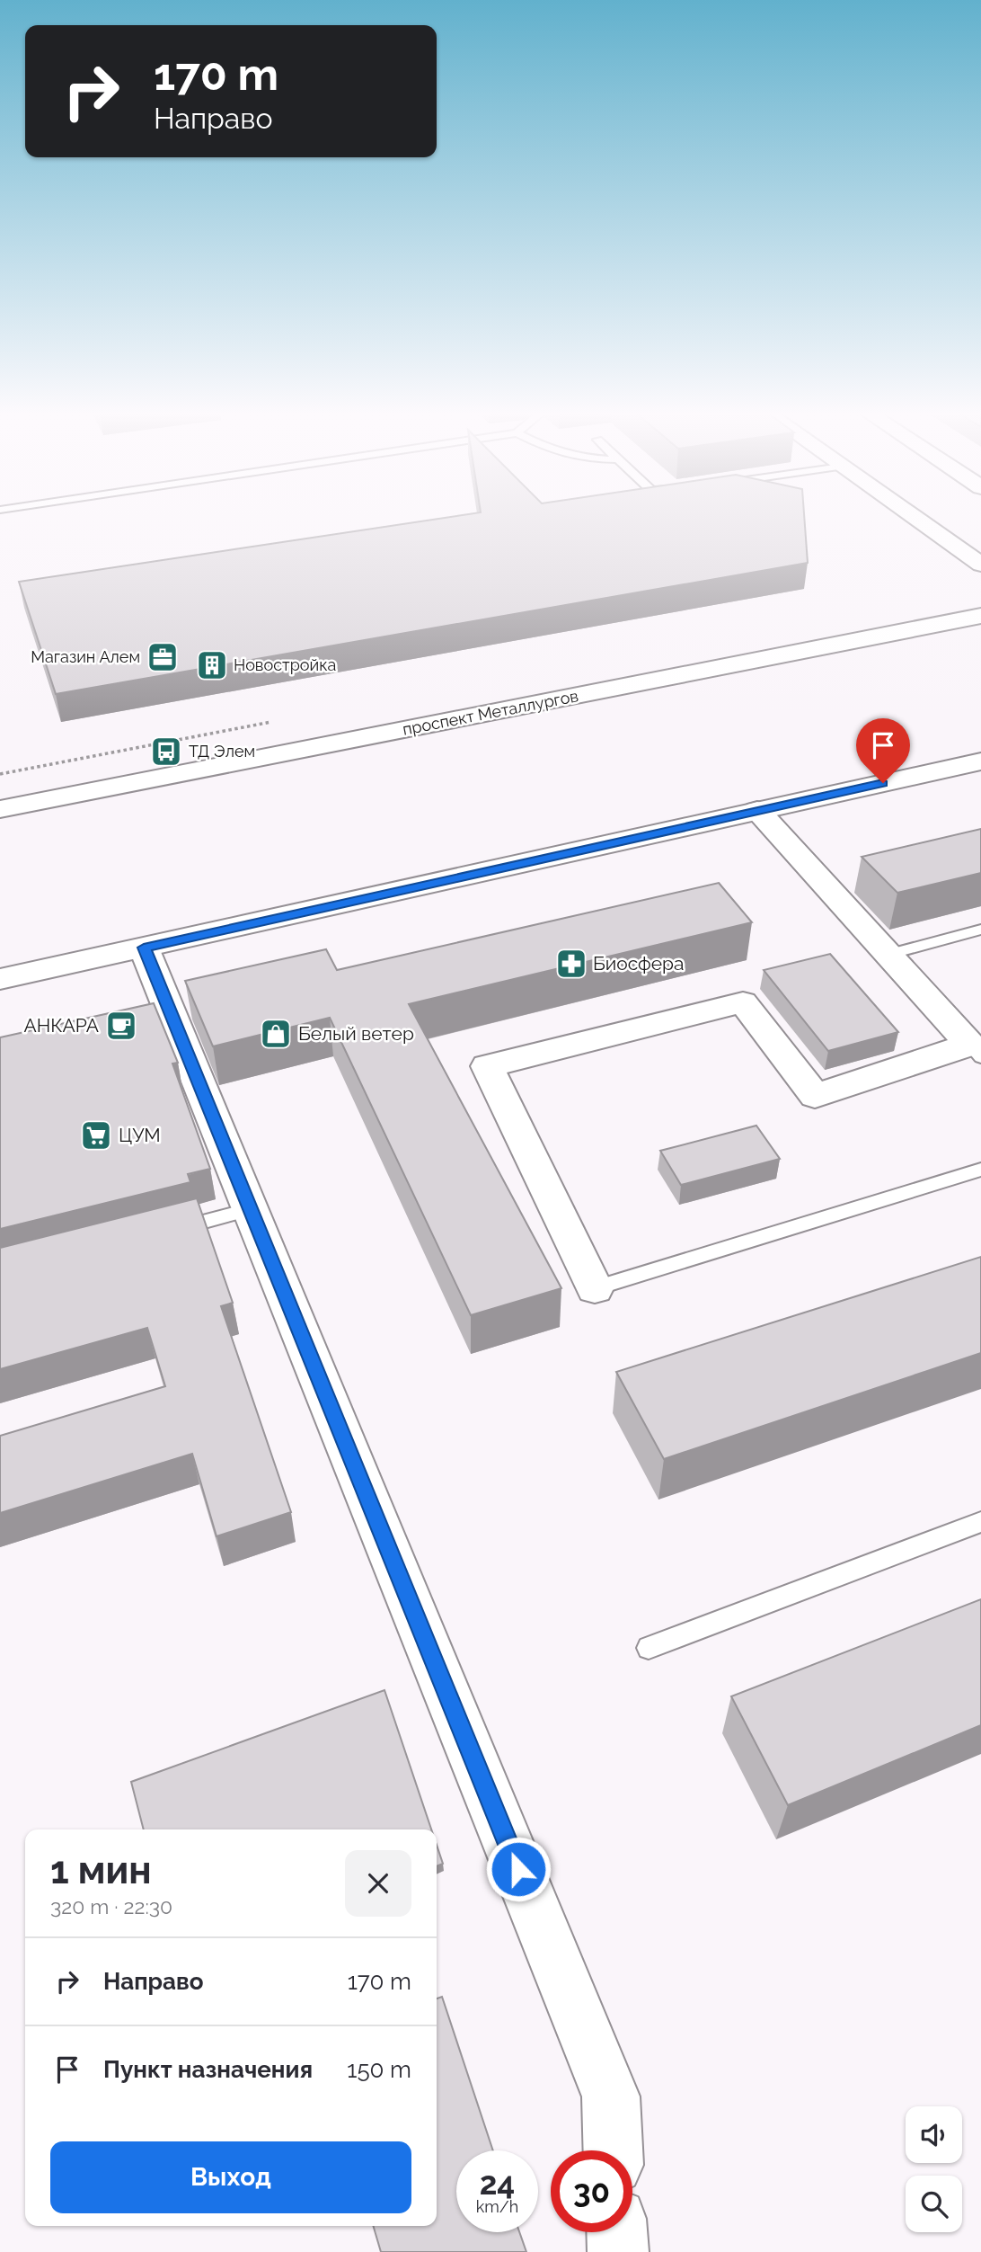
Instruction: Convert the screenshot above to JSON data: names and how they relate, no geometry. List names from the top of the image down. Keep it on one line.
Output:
{"streets":{"street":["проспект Металлургов"]},"places":{"office":["Магазин Алем"],"building":["Новостройка"],"bus stop":["ТД Элем"],"pharmacy":["Биосфера"],"cafe":["АНКАРА"],"shop":["Белый ветер"],"supermarket":["ЦУМ"]},"page":{"turn":["170 m","Направо"],"heading":["1 мин","320 m · 22:30"],"list":[{"name":"Направо","value":"170 m"},{"name":"Пункт назначения","value":"150 m"}],"buttons":"Выход","speed":"24 km/h","limit":"30"}}
